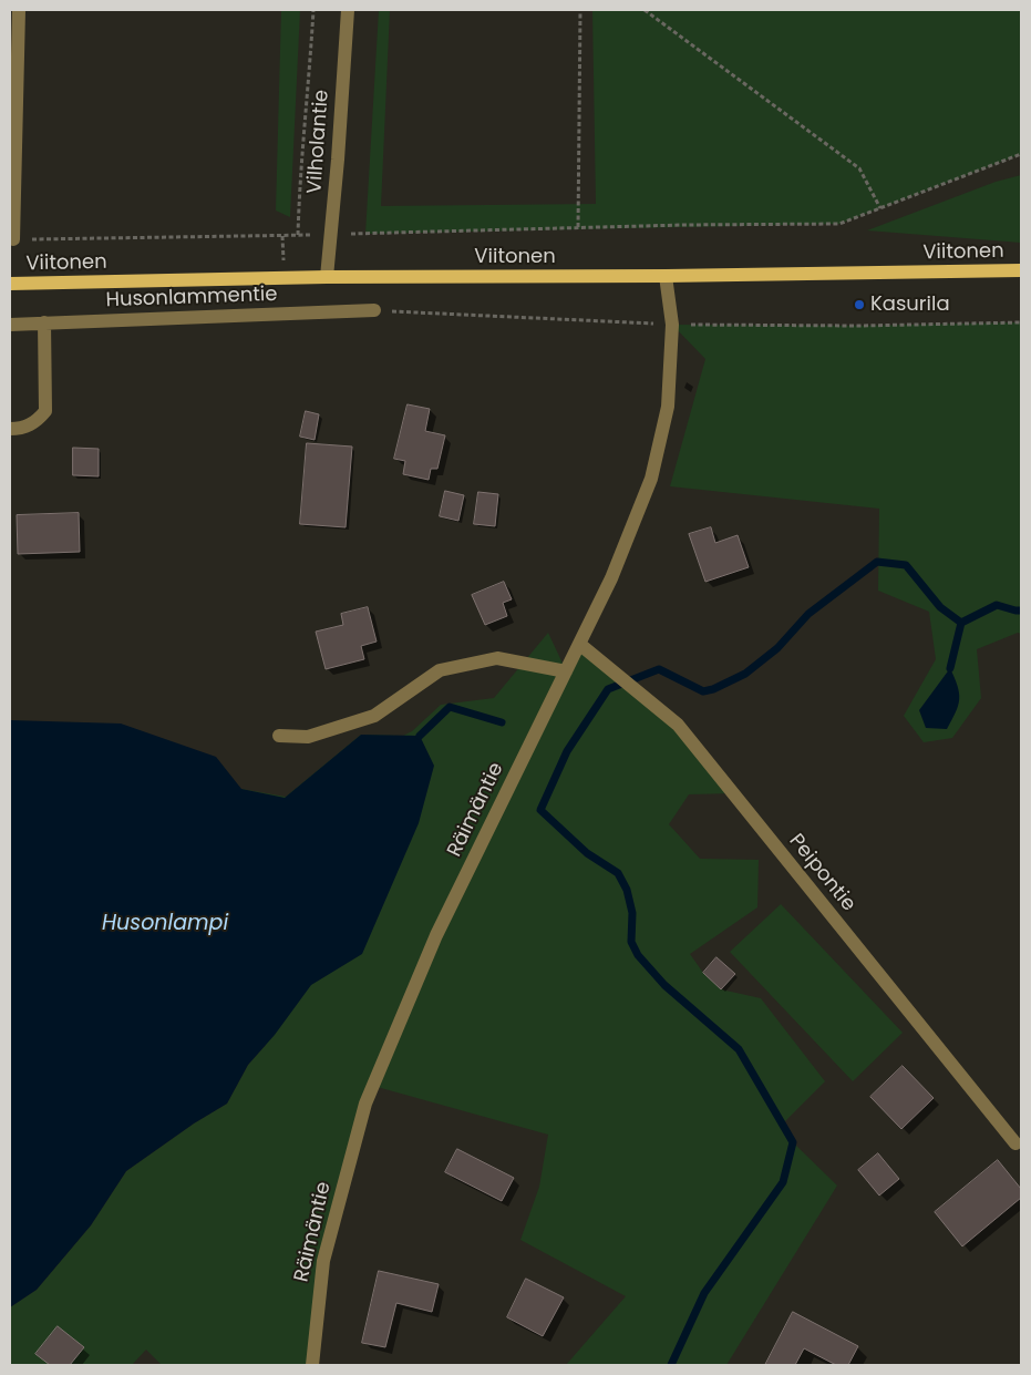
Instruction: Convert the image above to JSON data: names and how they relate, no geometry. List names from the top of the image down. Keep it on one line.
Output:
{"streets":{"main road":["Viitonen"],"street":["Vilholantie","Husonlammentie","Räimäntie","Peipontie"]},"crossings":[["Vilholantie","Viitonen"],["Viitonen","Räimäntie"],["Räimäntie","Peipontie"]],"water":["Husonlampi"],"places":["Kasurila"]}
